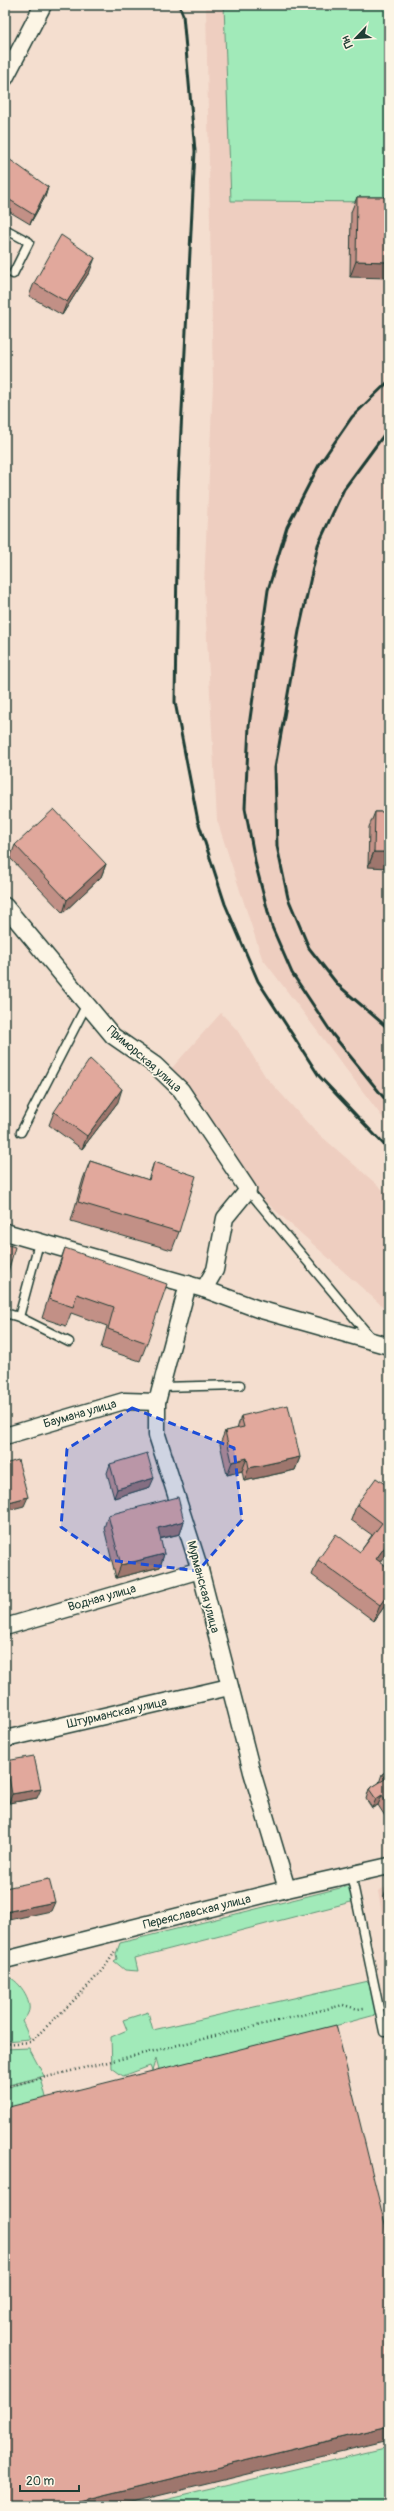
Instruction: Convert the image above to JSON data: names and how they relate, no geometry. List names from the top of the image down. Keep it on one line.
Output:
{"streets":{"street":["Приморская улица","Баумана улица","Мурманская улица","Водная улица","Штурманская улица","Переяславская улица"]},"crossings":[["Баумана улица","Мурманская улица"],["Мурманская улица","Водная улица"],["Мурманская улица","Штурманская улица"],["Мурманская улица","Переяславская улица"]],"scale_bar":"20 m","north":"bottom left"}
